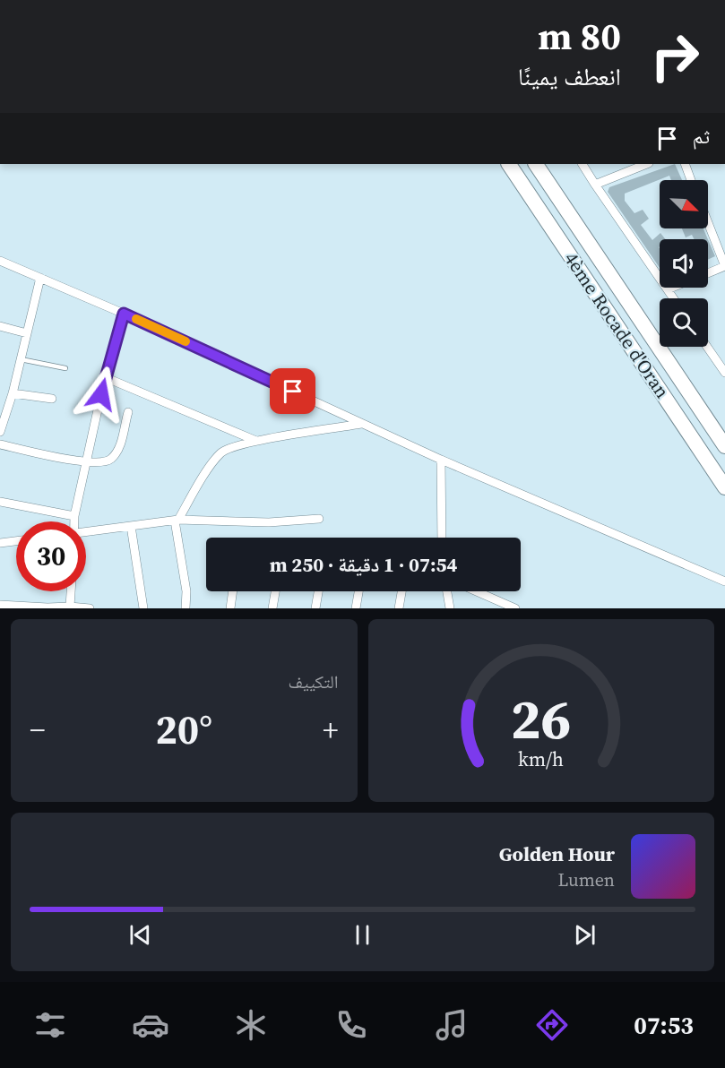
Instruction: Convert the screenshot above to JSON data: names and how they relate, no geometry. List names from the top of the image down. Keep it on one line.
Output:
{"streets":{"highway":["4ème Rocade d'Oran"]},"north":"bottom right","page":{"turn":["80 m","انعطف يمينًا"],"then":"ثم","limit":"30","trip":"07:54 · 1 دقيقة · 250 m","tile":"التكييف","heat":["−","20°","+"],"song":["Golden Hour","Lumen"],"tabs":"07:53","gauge":["26","km/h"]}}
